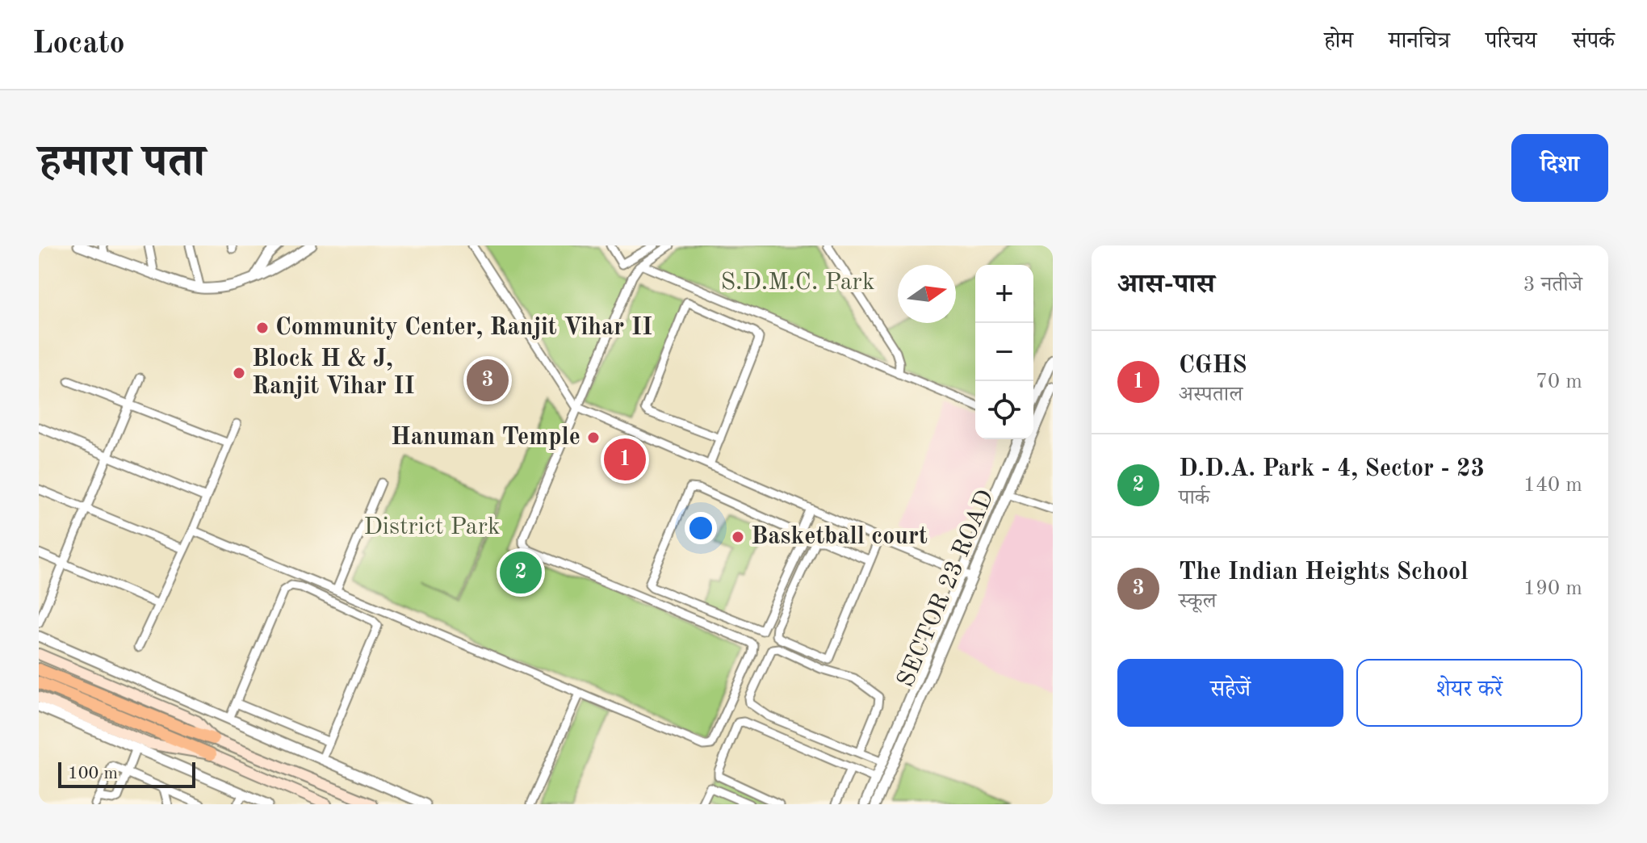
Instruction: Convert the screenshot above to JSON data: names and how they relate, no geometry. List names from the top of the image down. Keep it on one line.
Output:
{"streets":{"street":["SECTOR 23 ROAD"]},"parks":["S.D.M.C. Park","District Park"],"places":["Community Center, Ranjit Vihar II","Block H & J, Ranjit Vihar II","Hanuman Temple","Basketball court"],"scale_bar":"100 m","north":"right","page":{"header":"Locato","nav":["होम","मानचित्र","परिचय","संपर्क"],"title":"हमारा पता","buttons":["दिशा",["सहेजें","शेयर करें"]],"heading":["आस-पास","3 नतीजे"],"map_buttons":["+","−"],"list":[{"mark":"1","name":"CGHS","note":"अस्पताल","value":"70 m"},{"mark":"2","name":"D.D.A. Park - 4, Sector - 23","note":"पार्क","value":"140 m"},{"mark":"3","name":"The Indian Heights School","note":"स्कूल","value":"190 m"}],"pins":["3","1","2"],"scale":"100 m"}}
